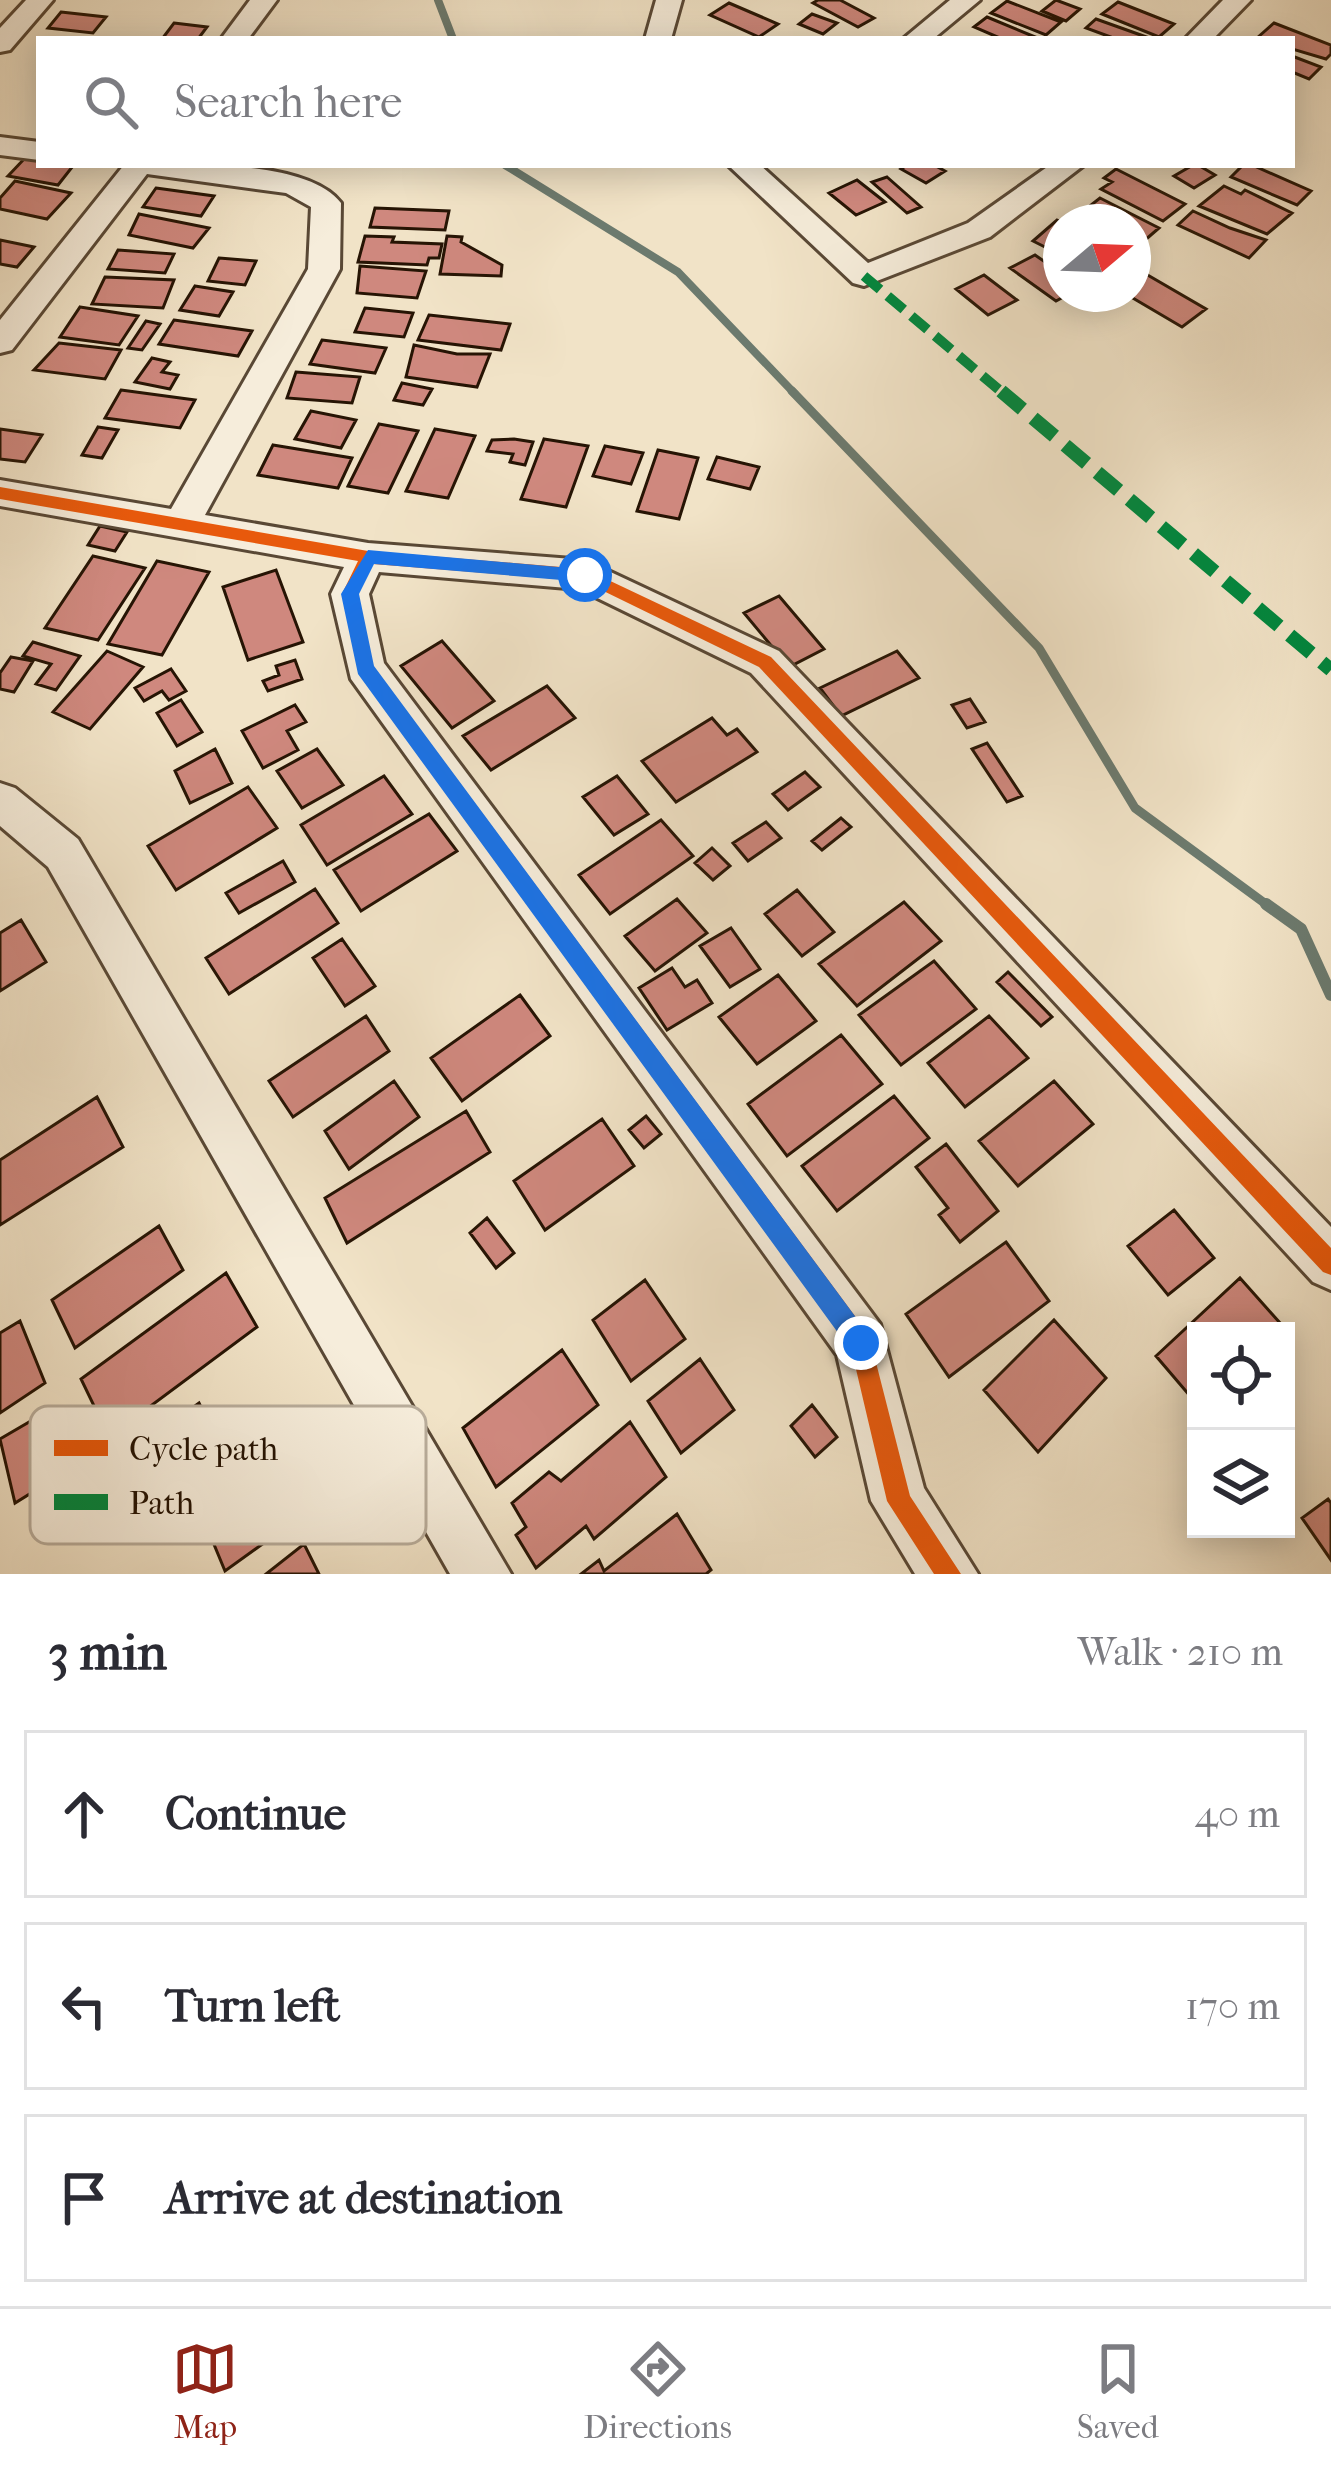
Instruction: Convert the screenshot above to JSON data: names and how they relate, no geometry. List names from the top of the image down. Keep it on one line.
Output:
{"legend":["Cycle path","Path"],"north":"right","page":{"search":"Search here","heading":["3 min","Walk · 210 m"],"list":[["Continue","40 m"],["Turn left","170 m"],"Arrive at destination"],"nav":["Map","Directions","Saved"]}}
